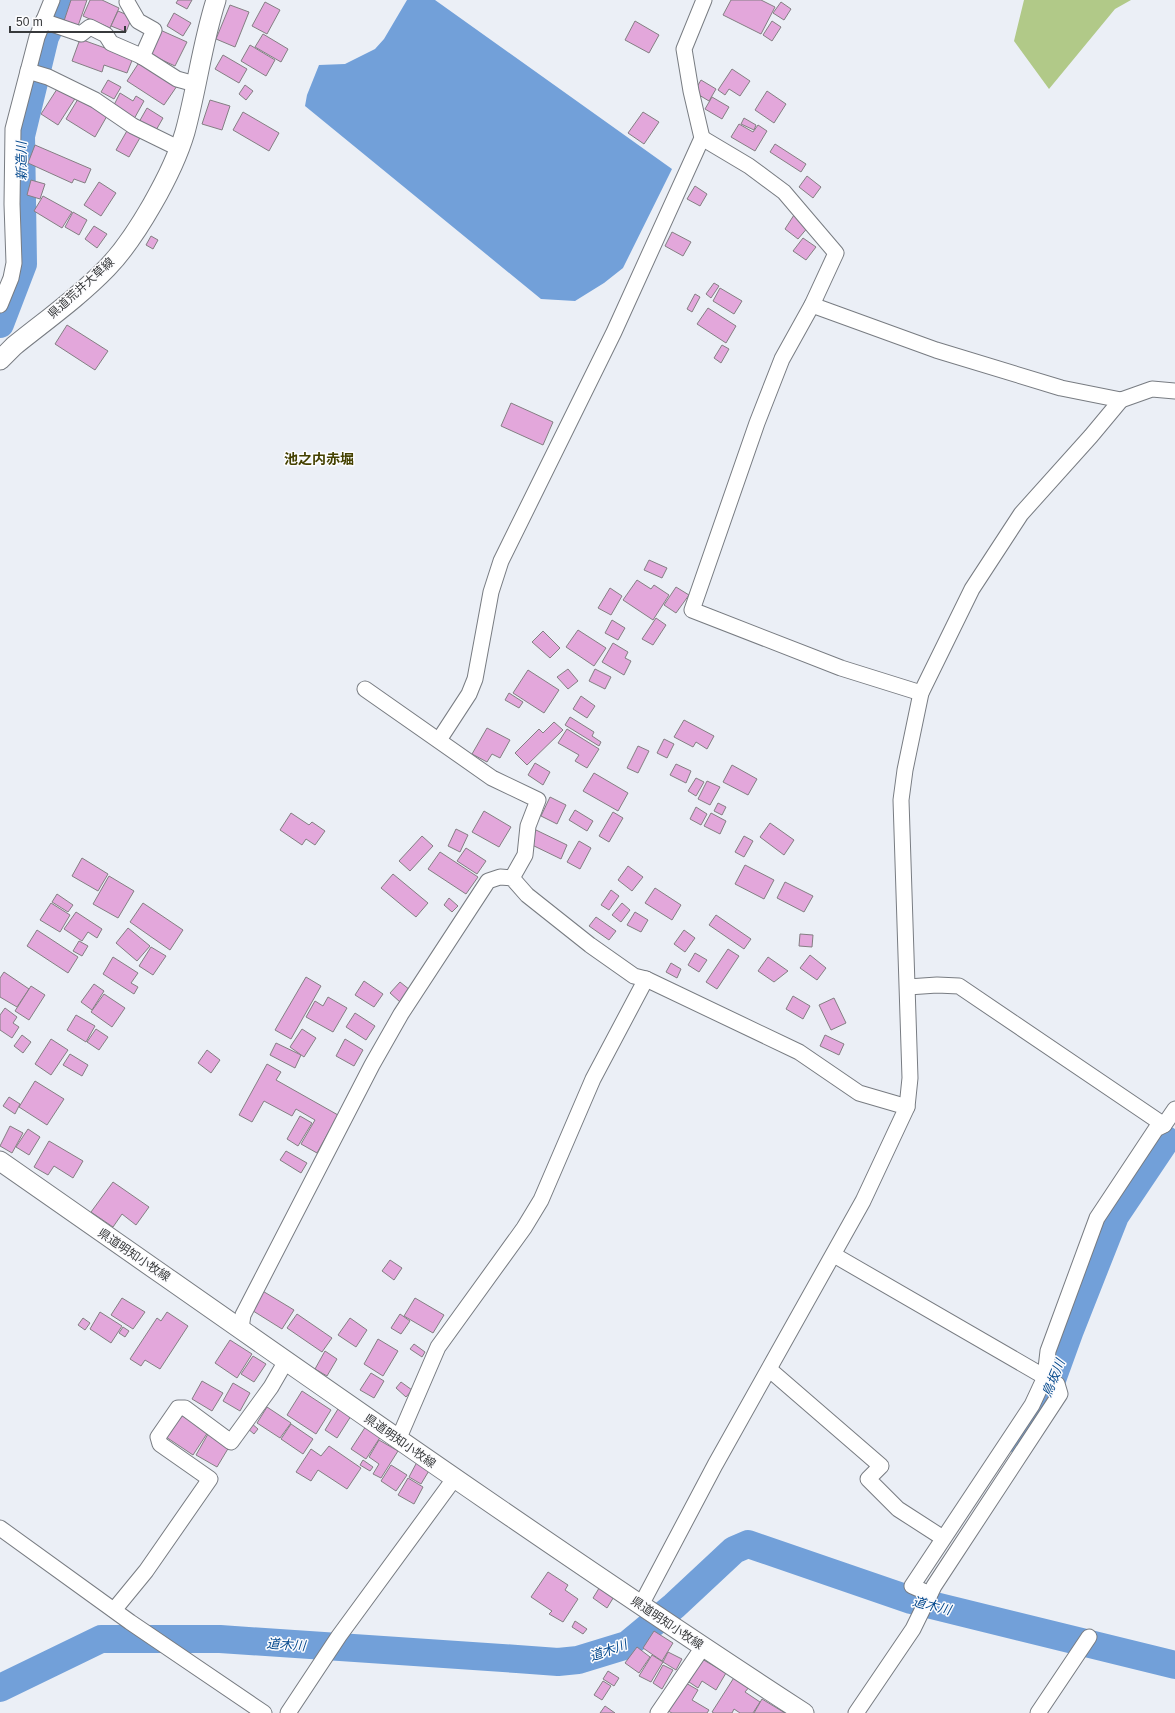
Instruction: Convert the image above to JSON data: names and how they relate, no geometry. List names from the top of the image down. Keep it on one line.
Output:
{"streets":{"main road":["県道荒井大草線","県道明知小牧線"]},"districts":["池之内赤堀"],"water":["新造川","鳥坂川","道木川"],"scale_bar":"50 m"}
